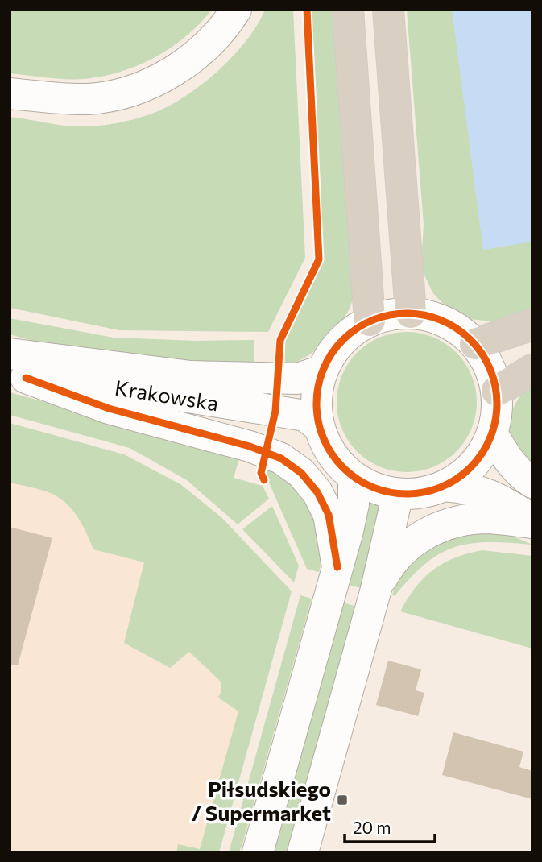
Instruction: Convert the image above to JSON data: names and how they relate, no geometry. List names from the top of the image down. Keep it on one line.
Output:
{"streets":{"street":["Krakowska"]},"places":{"transit":["Piłsudskiego / Supermarket"]},"scale_bar":"20 m"}
